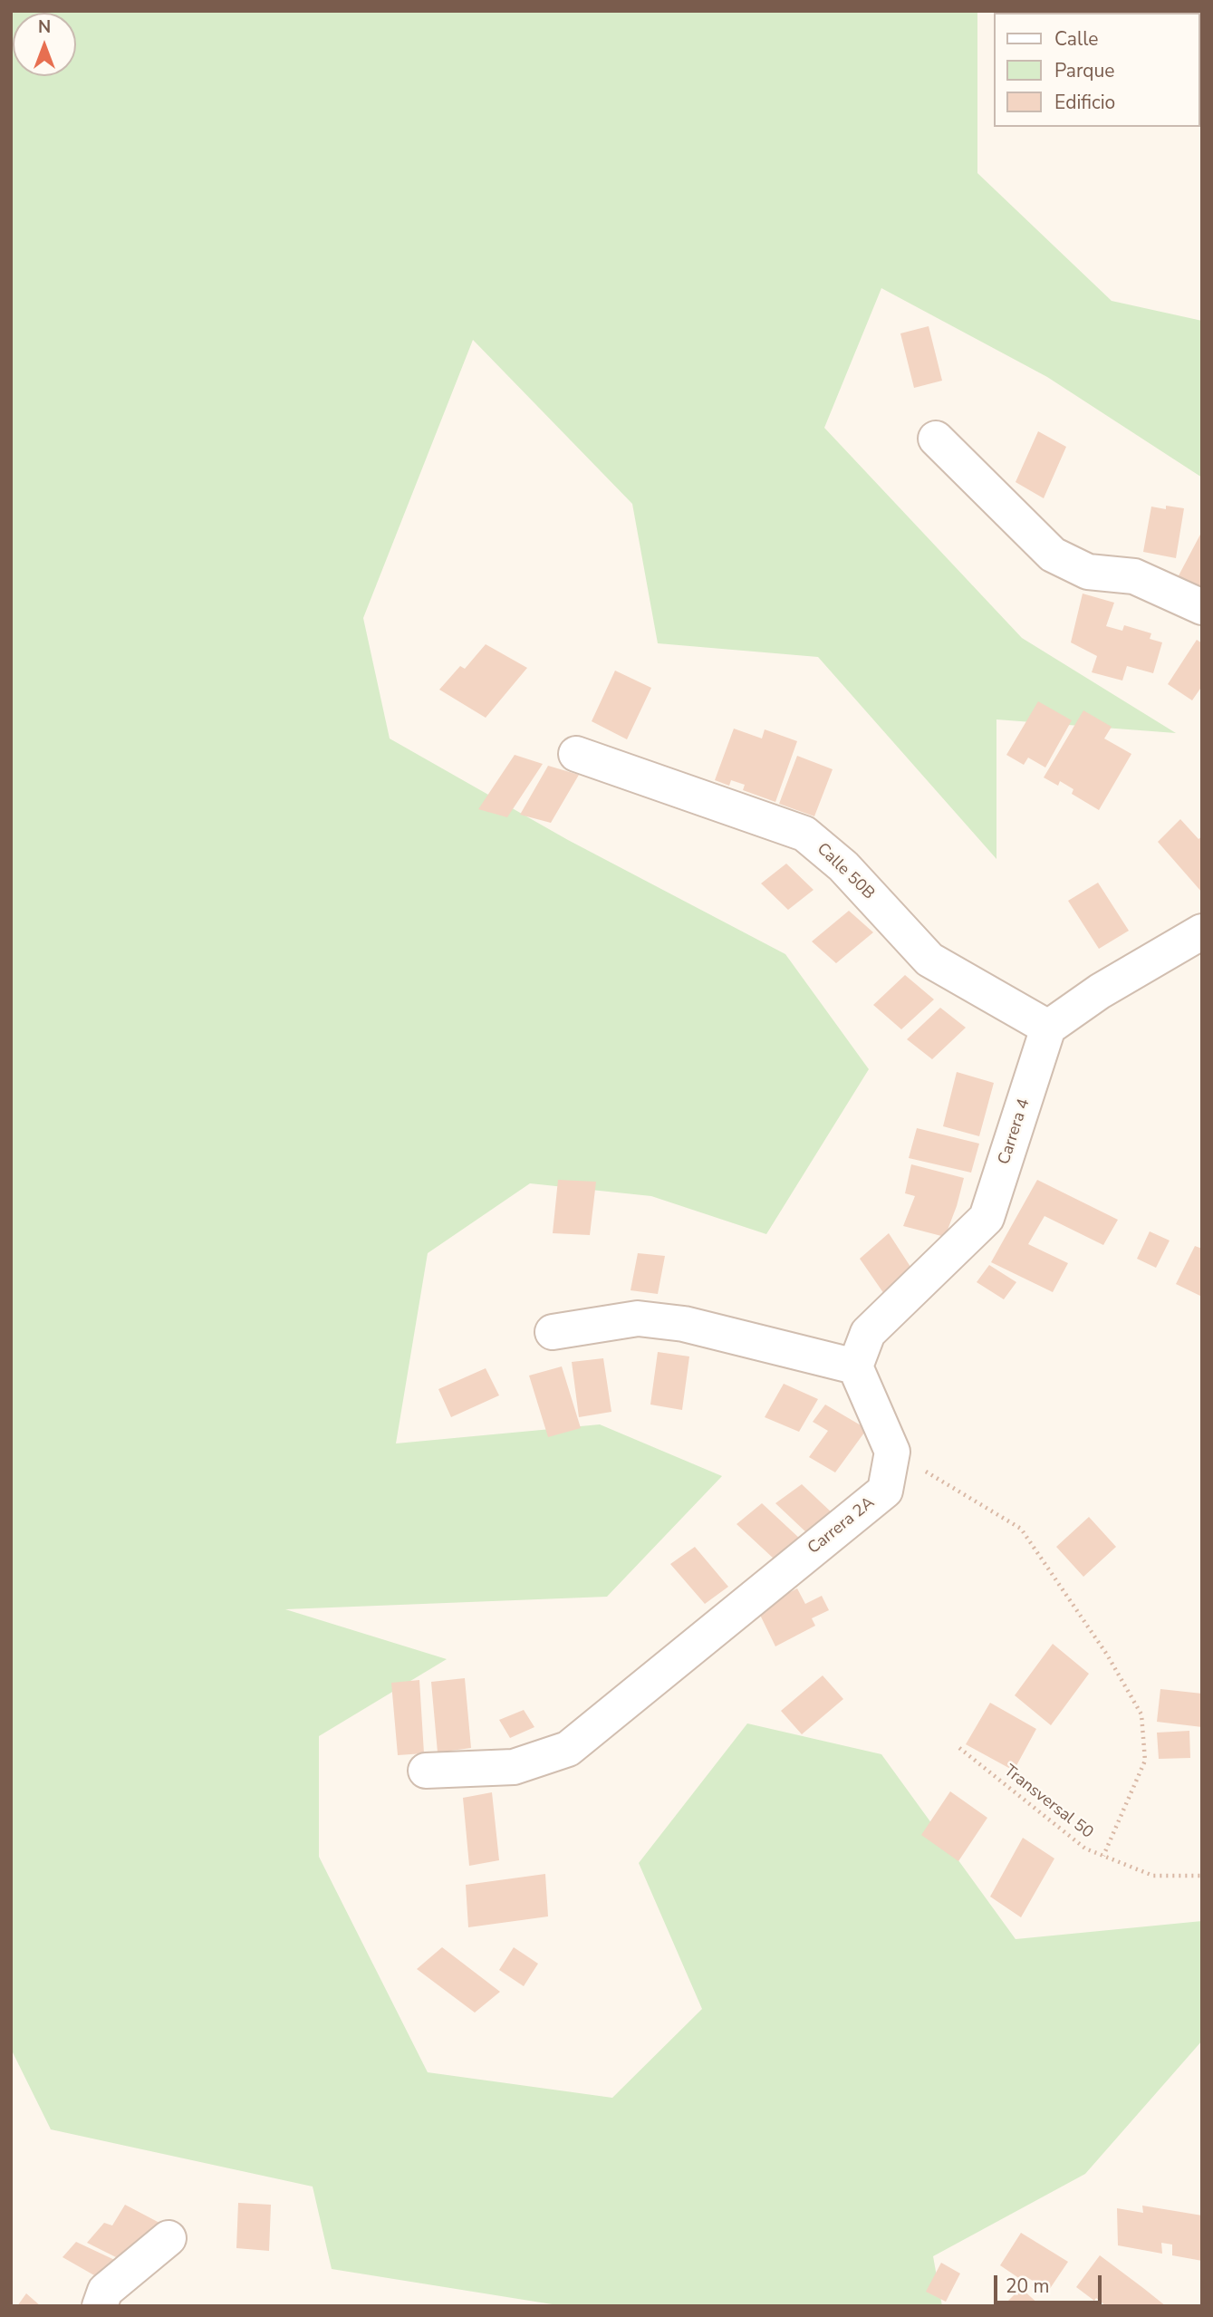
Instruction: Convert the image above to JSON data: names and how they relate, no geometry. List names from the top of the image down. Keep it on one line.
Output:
{"streets":{"street":["Calle 50B","Carrera 4","Carrera 2A"],"path":["Transversal 50"]},"crossings":[["Calle 50B","Carrera 4"]],"legend":["Calle","Parque","Edificio"],"scale_bar":"20 m","north":"top"}
